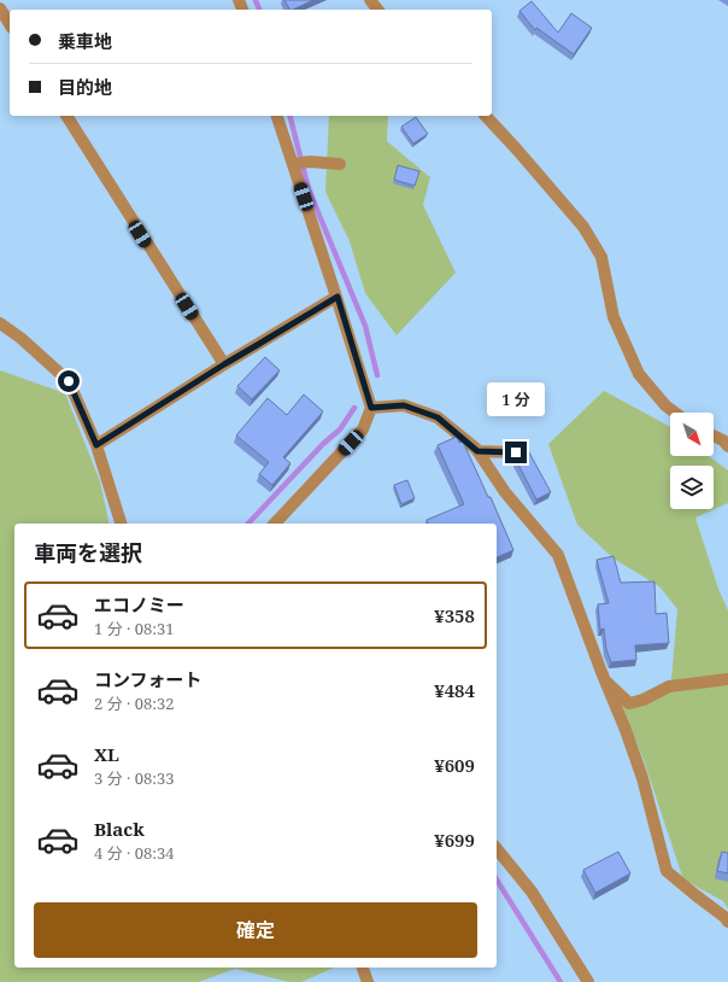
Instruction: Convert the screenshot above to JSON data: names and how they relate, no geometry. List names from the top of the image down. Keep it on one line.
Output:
{"north":"bottom right","page":{"banner":["乗車地","目的地"],"bubble":"1 分","heading":"車両を選択","list":[{"name":"エコノミー","note":"1 分 · 08:31","value":"¥358"},{"name":"コンフォート","note":"2 分 · 08:32","value":"¥484"},{"name":"XL","note":"3 分 · 08:33","value":"¥609"},{"name":"Black","note":"4 分 · 08:34","value":"¥699"}],"buttons":"確定"}}
